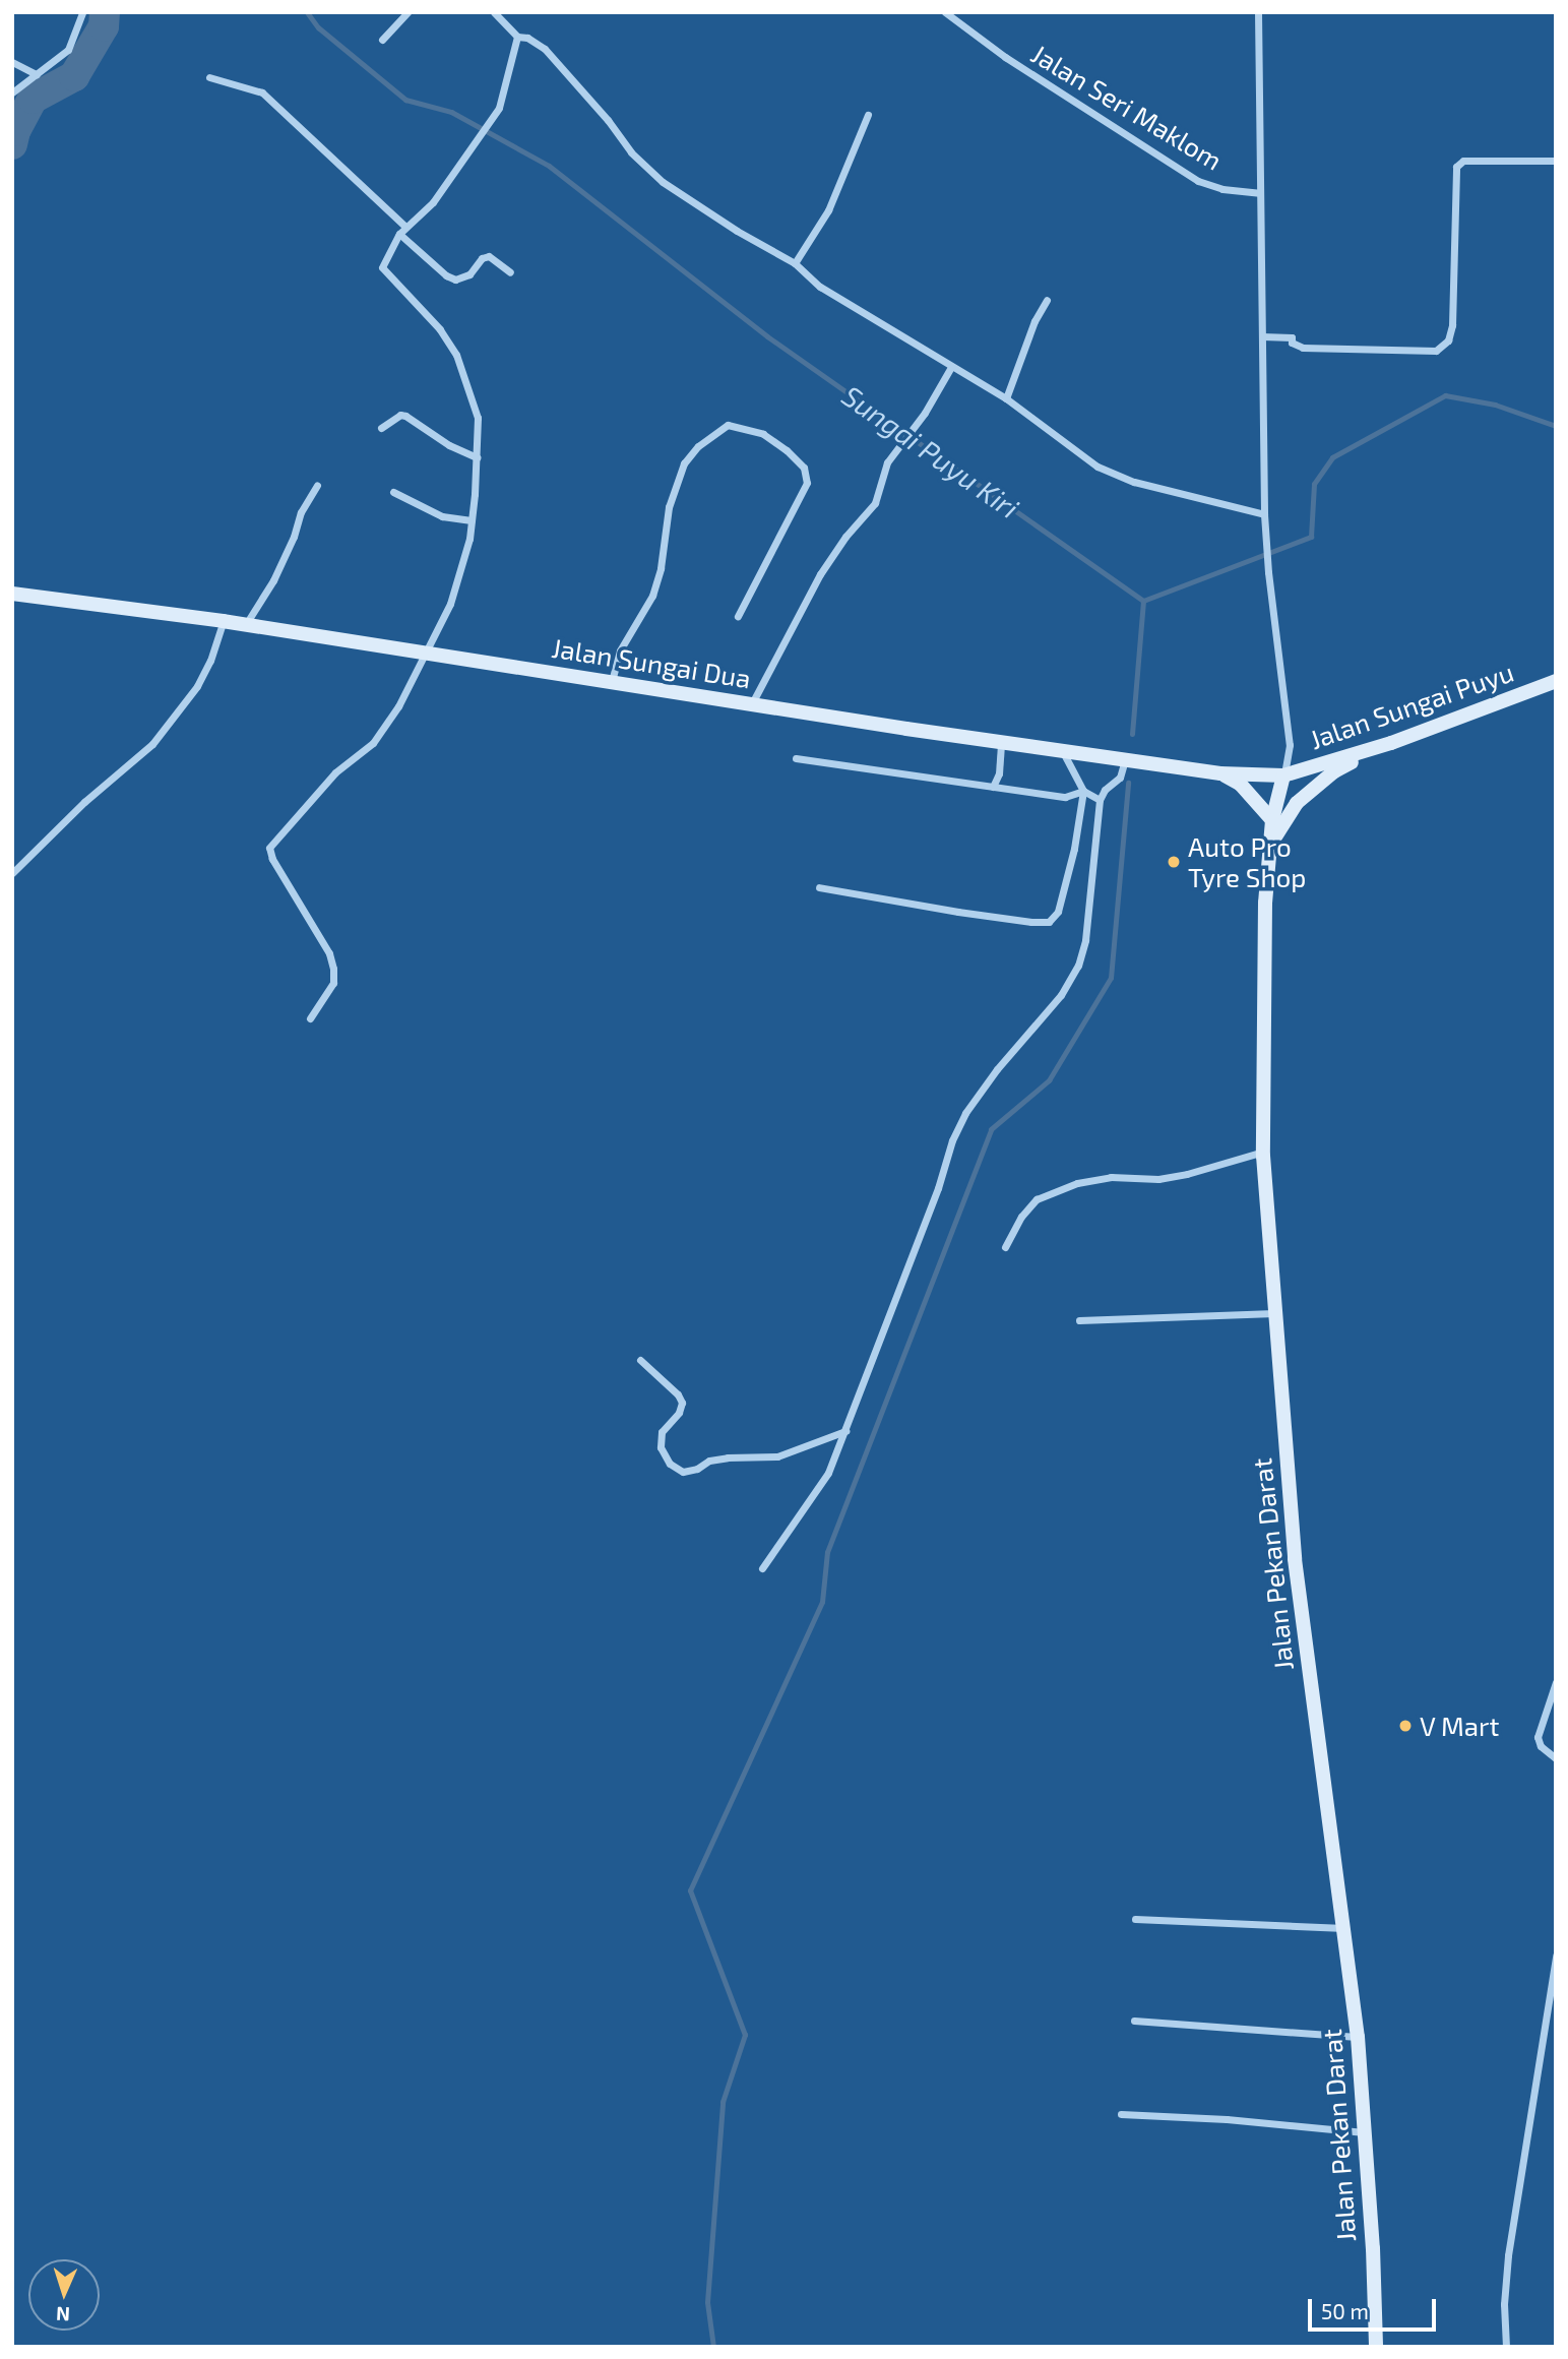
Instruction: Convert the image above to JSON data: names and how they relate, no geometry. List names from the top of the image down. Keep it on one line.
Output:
{"streets":{"main road":["Jalan Sungai Dua","Jalan Sungai Puyu","Jalan Pekan Darat"],"street":["Jalan Seri Maklom"]},"crossings":[["Jalan Sungai Dua","Jalan Sungai Puyu"],["Jalan Sungai Dua","Jalan Pekan Darat"],["Jalan Sungai Puyu","Jalan Pekan Darat"]],"water":["Sungai Puyu Kiri"],"places":["Auto Pro Tyre Shop","V Mart"],"scale_bar":"50 m","north":"bottom"}
